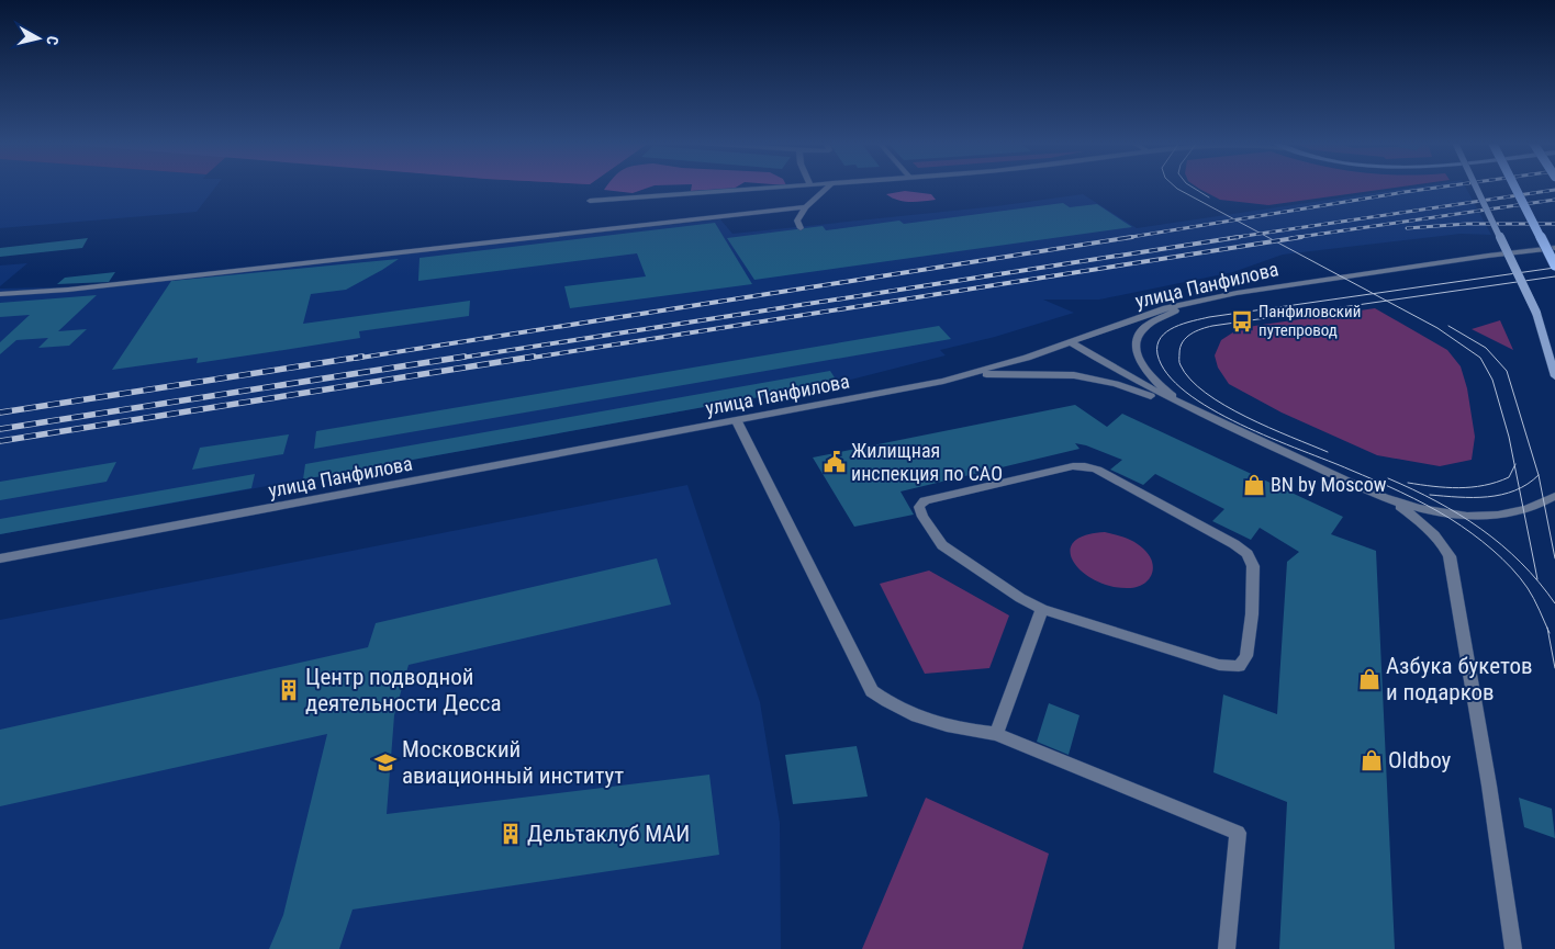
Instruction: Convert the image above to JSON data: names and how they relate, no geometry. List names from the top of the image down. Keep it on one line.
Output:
{"streets":{"street":["улица Панфилова"]},"places":{"bus stop":["Панфиловский путепровод"],"public building":["Жилищная инспекция по САО"],"shop":["BN by Moscow","Азбука букетов и подарков","Oldboy"],"building":["Центр подводной деятельности Десса","Дельтаклуб МАИ"],"school or university":["Московский авиационный институт"]},"north":"right"}
